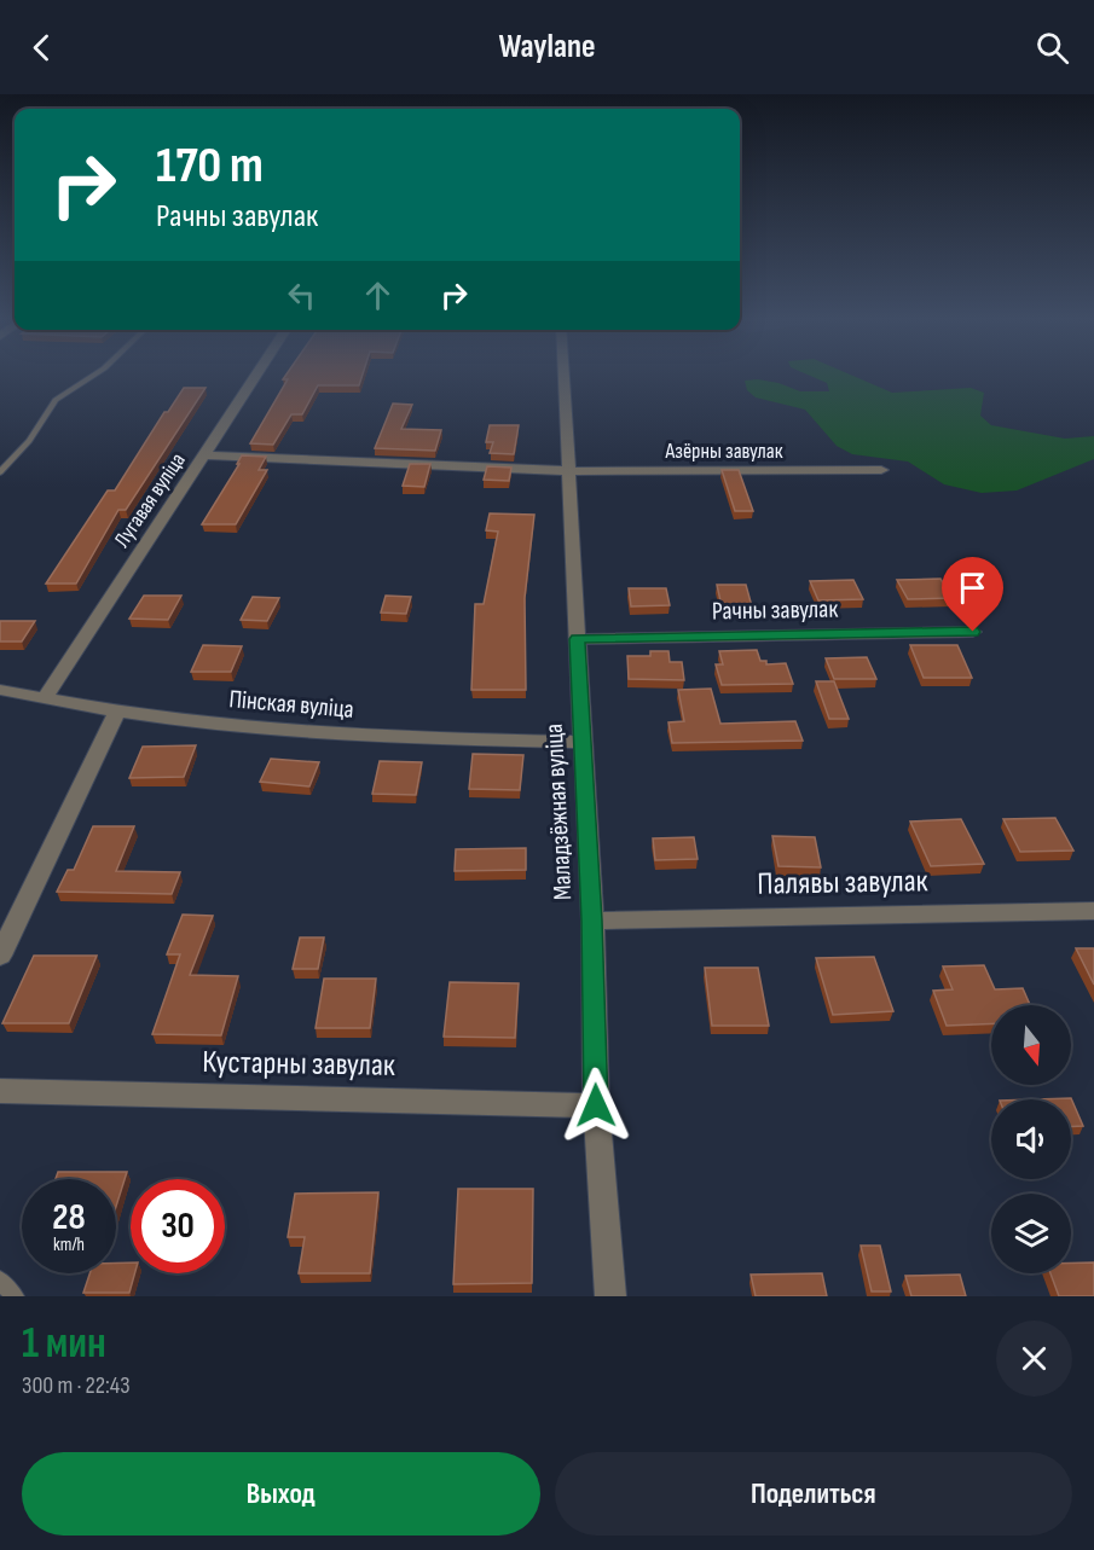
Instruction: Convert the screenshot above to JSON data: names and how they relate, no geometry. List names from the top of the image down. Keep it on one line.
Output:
{"streets":{"street":["Азёрны завулак","Лугавая вуліца","Рачны завулак","Пінская вуліца","Маладзёжная вуліца","Палявы завулак","Кустарны завулак"]},"crossings":[["Азёрны завулак","Лугавая вуліца"],["Азёрны завулак","Маладзёжная вуліца"],["Лугавая вуліца","Пінская вуліца"],["Рачны завулак","Маладзёжная вуліца"],["Пінская вуліца","Маладзёжная вуліца"],["Маладзёжная вуліца","Палявы завулак"],["Маладзёжная вуліца","Кустарны завулак"]],"north":"bottom","page":{"header":"Waylane","turn":["170 m","Рачны завулак"],"speed":"28 km/h","limit":"30","heading":["1 мин","300 m · 22:43"],"buttons":["Выход","Поделиться"]}}
